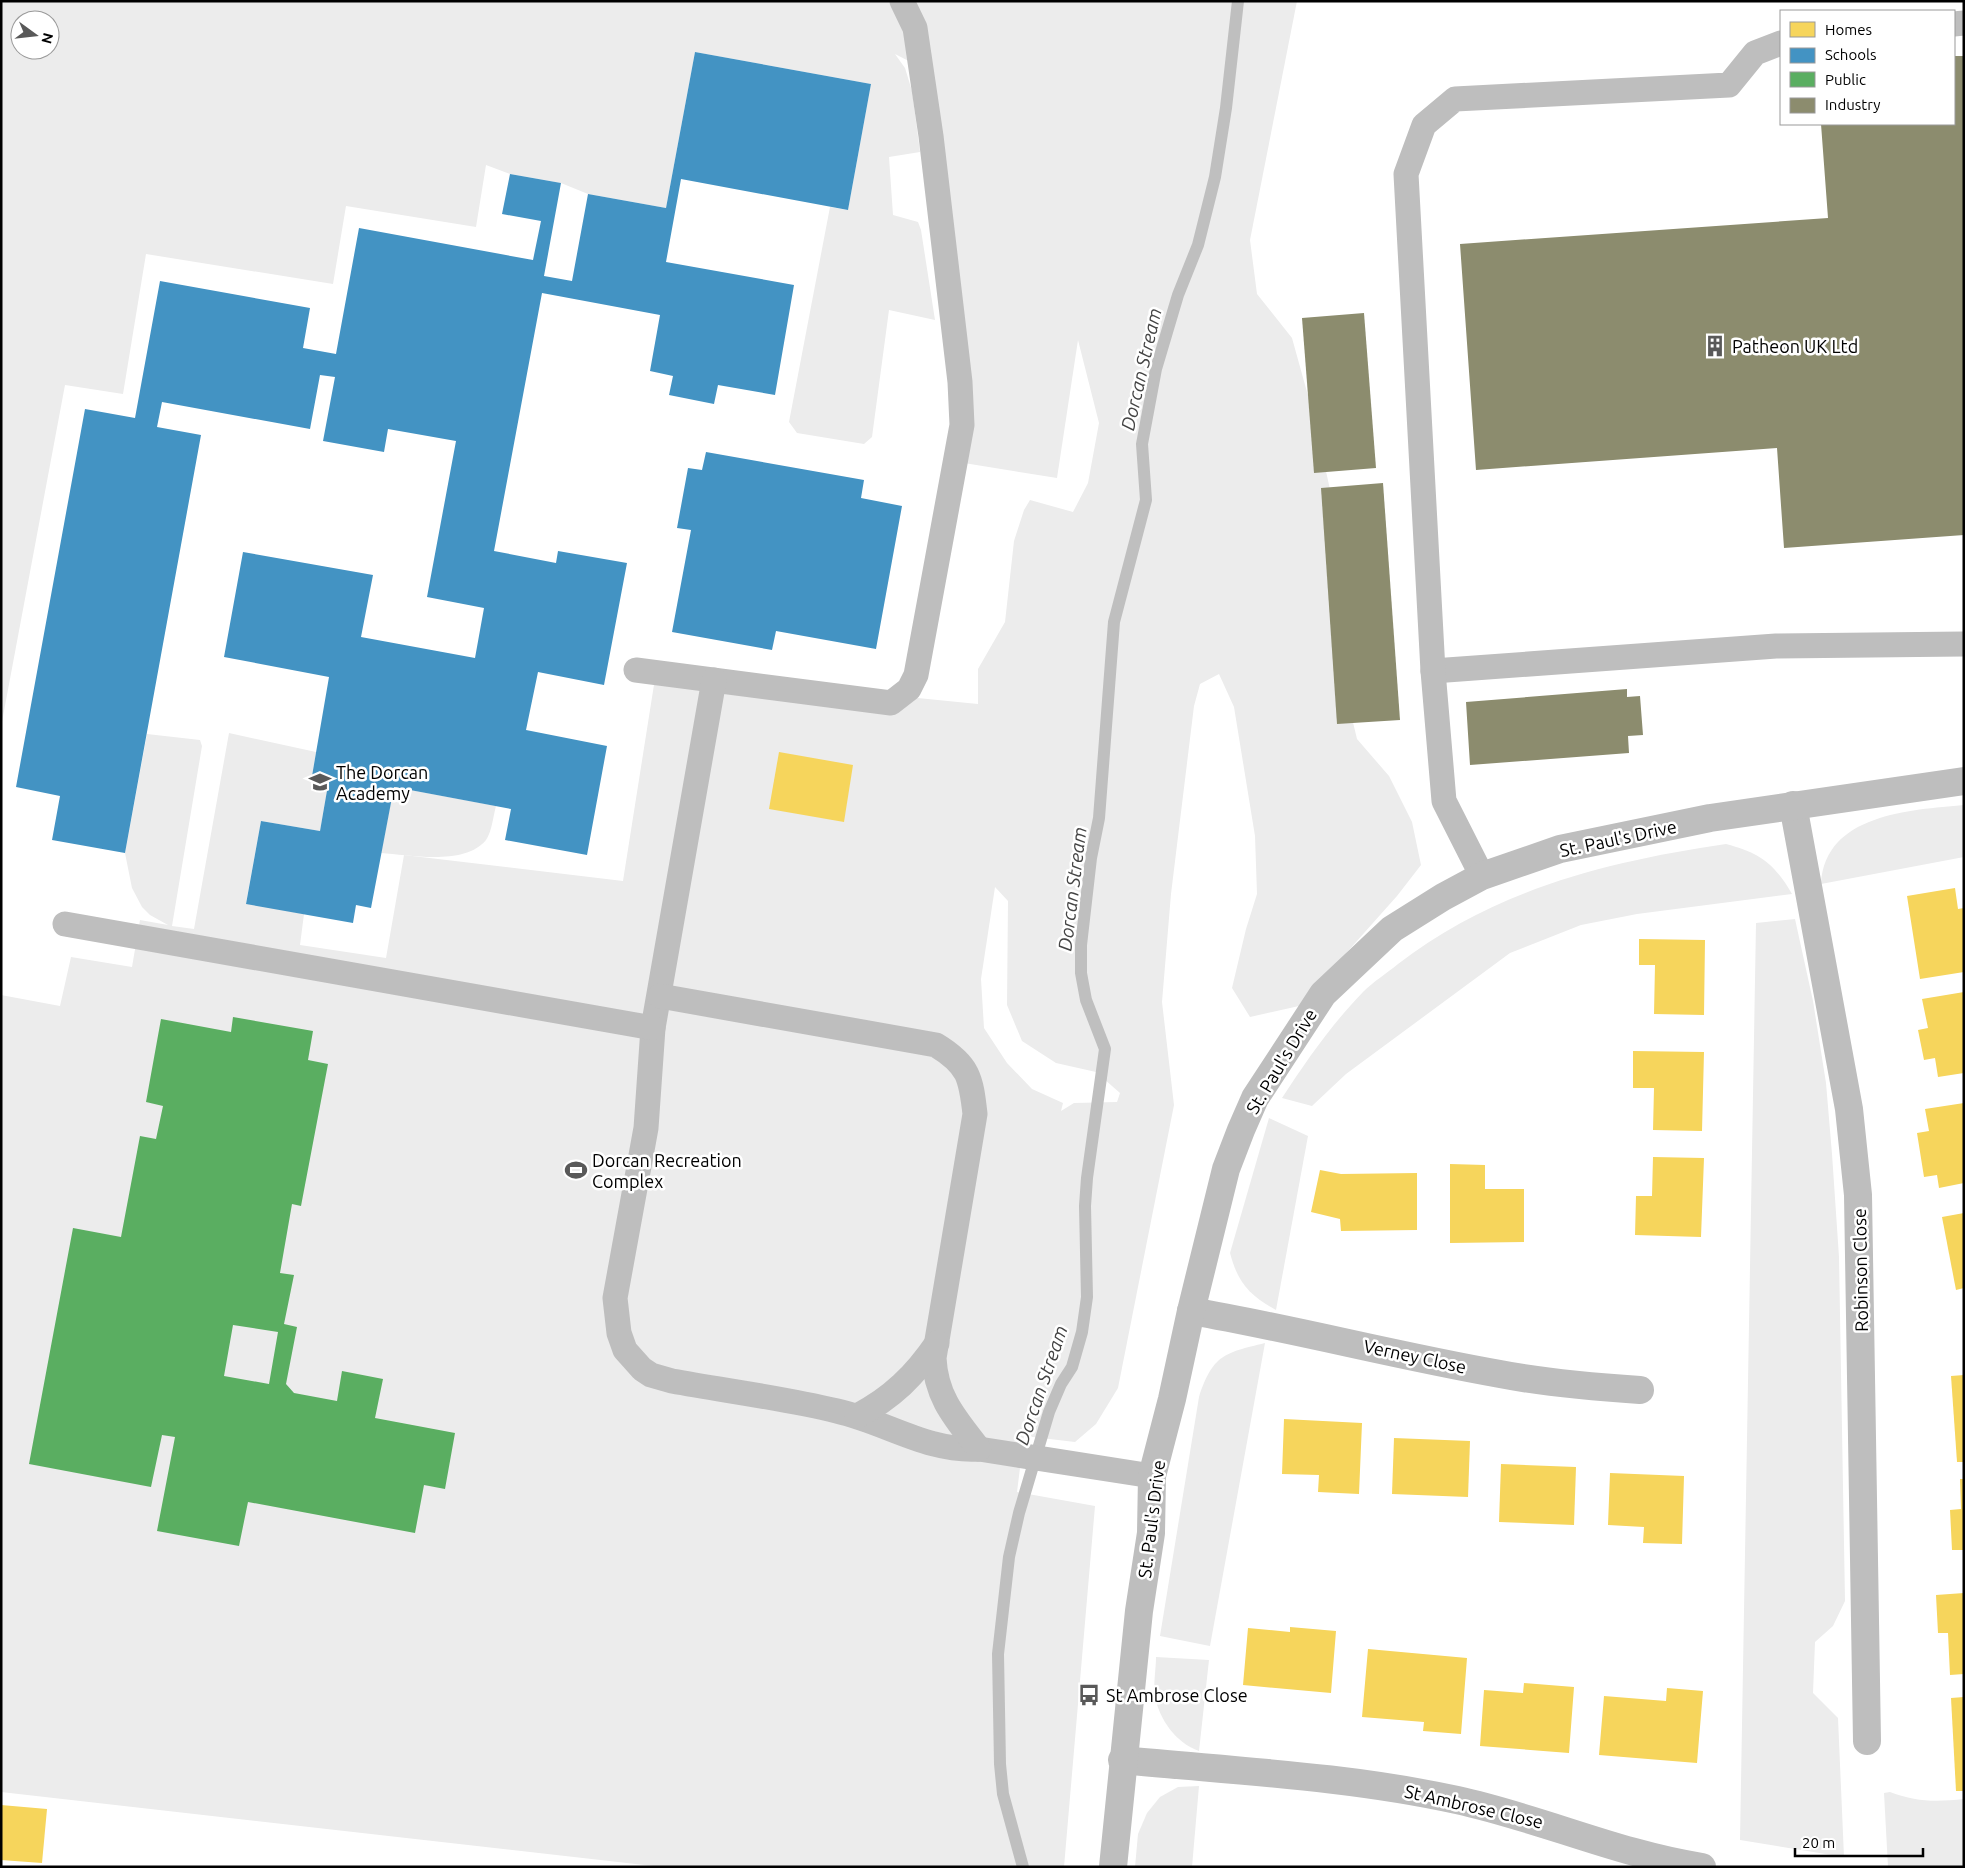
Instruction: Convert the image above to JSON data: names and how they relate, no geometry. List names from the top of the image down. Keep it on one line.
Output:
{"streets":{"street":["St. Paul's Drive","Robinson Close","Verney Close","St Ambrose Close"]},"crossings":[["St. Paul's Drive","Robinson Close"],["St. Paul's Drive","Verney Close"],["St. Paul's Drive","St Ambrose Close"]],"water":["Dorcan Stream"],"places":{"building":["Patheon UK Ltd"],"school or university":["The Dorcan Academy"],"sports":["Dorcan Recreation Complex"],"bus stop":["St Ambrose Close"]},"legend":["Homes","Schools","Public","Industry"],"scale_bar":"20 m","north":"right"}
